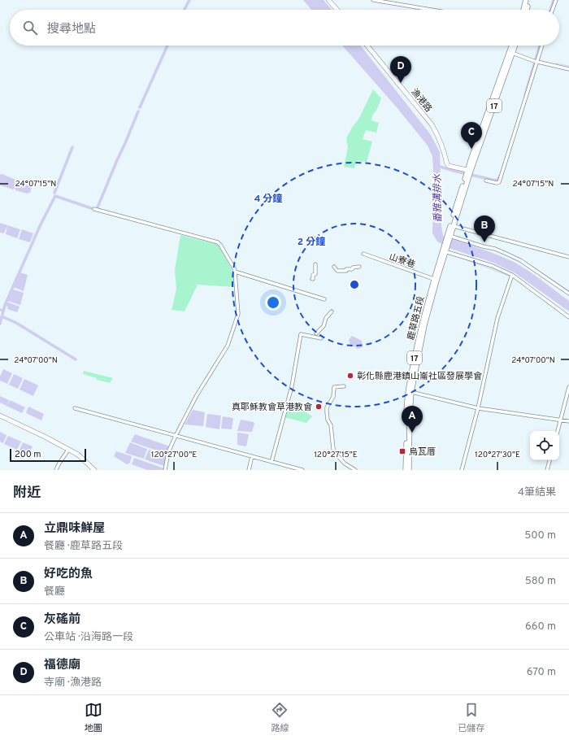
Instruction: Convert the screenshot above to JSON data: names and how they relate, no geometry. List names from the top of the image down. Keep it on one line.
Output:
{"streets":{"main road":["17","鹿草路五段"],"street":["漁港路","山寮巷"]},"crossings":[["漁港路","17"],["17","鹿草路五段"],["山寮巷","鹿草路五段"]],"water":["番雅溝排水"],"places":{"other":["彰化縣鹿港鎮山崙社區發展學會","真耶穌教會草港教會"],"transit":["烏瓦厝"]},"scale_bar":"200 m","page":{"search":"搜尋地點","pins":["D","C","B","A"],"scale":"200 m","heading":["附近","4筆結果"],"list":[{"mark":"A","name":"立鼎味鮮屋","note":"餐廳 · 鹿草路五段","value":"500 m"},{"mark":"B","name":"好吃的魚","note":"餐廳","value":"580 m"},{"mark":"C","name":"灰磘前","note":"公車站 · 沿海路一段","value":"660 m"},{"mark":"D","name":"福德廟","note":"寺廟 · 漁港路","value":"670 m"}],"nav":["地圖","路線","已儲存"]},"coordinates":["24°07'15\"N","24°07'00\"N","120°27'00\"E","120°27'15\"E","120°27'30\"E"],"rings":["4 分鐘","2 分鐘"]}
